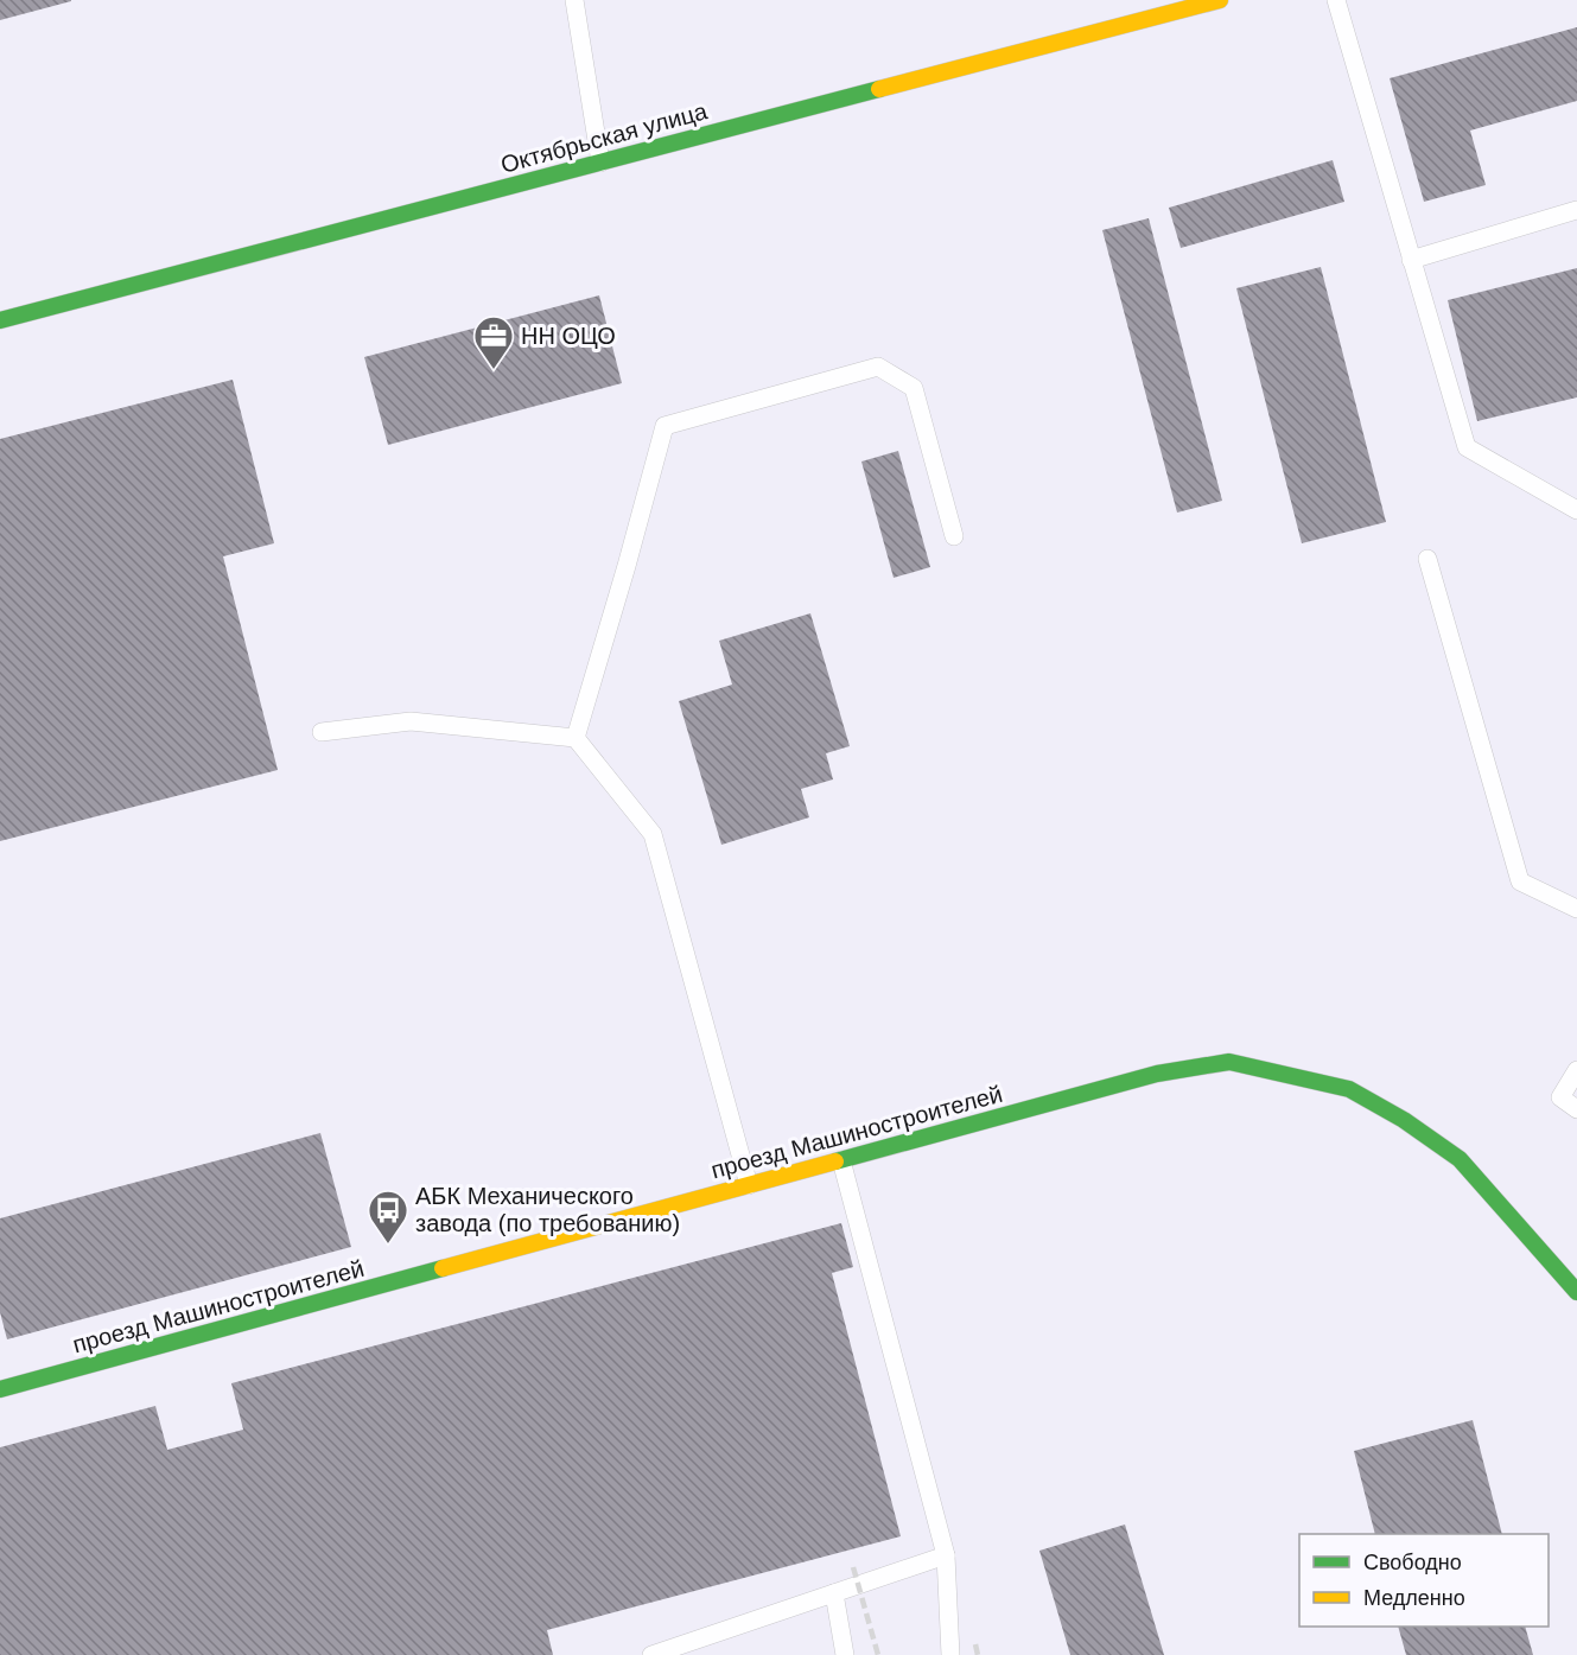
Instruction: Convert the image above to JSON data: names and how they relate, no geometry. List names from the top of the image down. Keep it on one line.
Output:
{"streets":{"street":["Октябрьская улица","проезд Машиностроителей"]},"places":{"office":["НН ОЦО"],"bus stop":["АБК Механического завода (по требованию)"]},"legend":["Свободно","Медленно"]}
